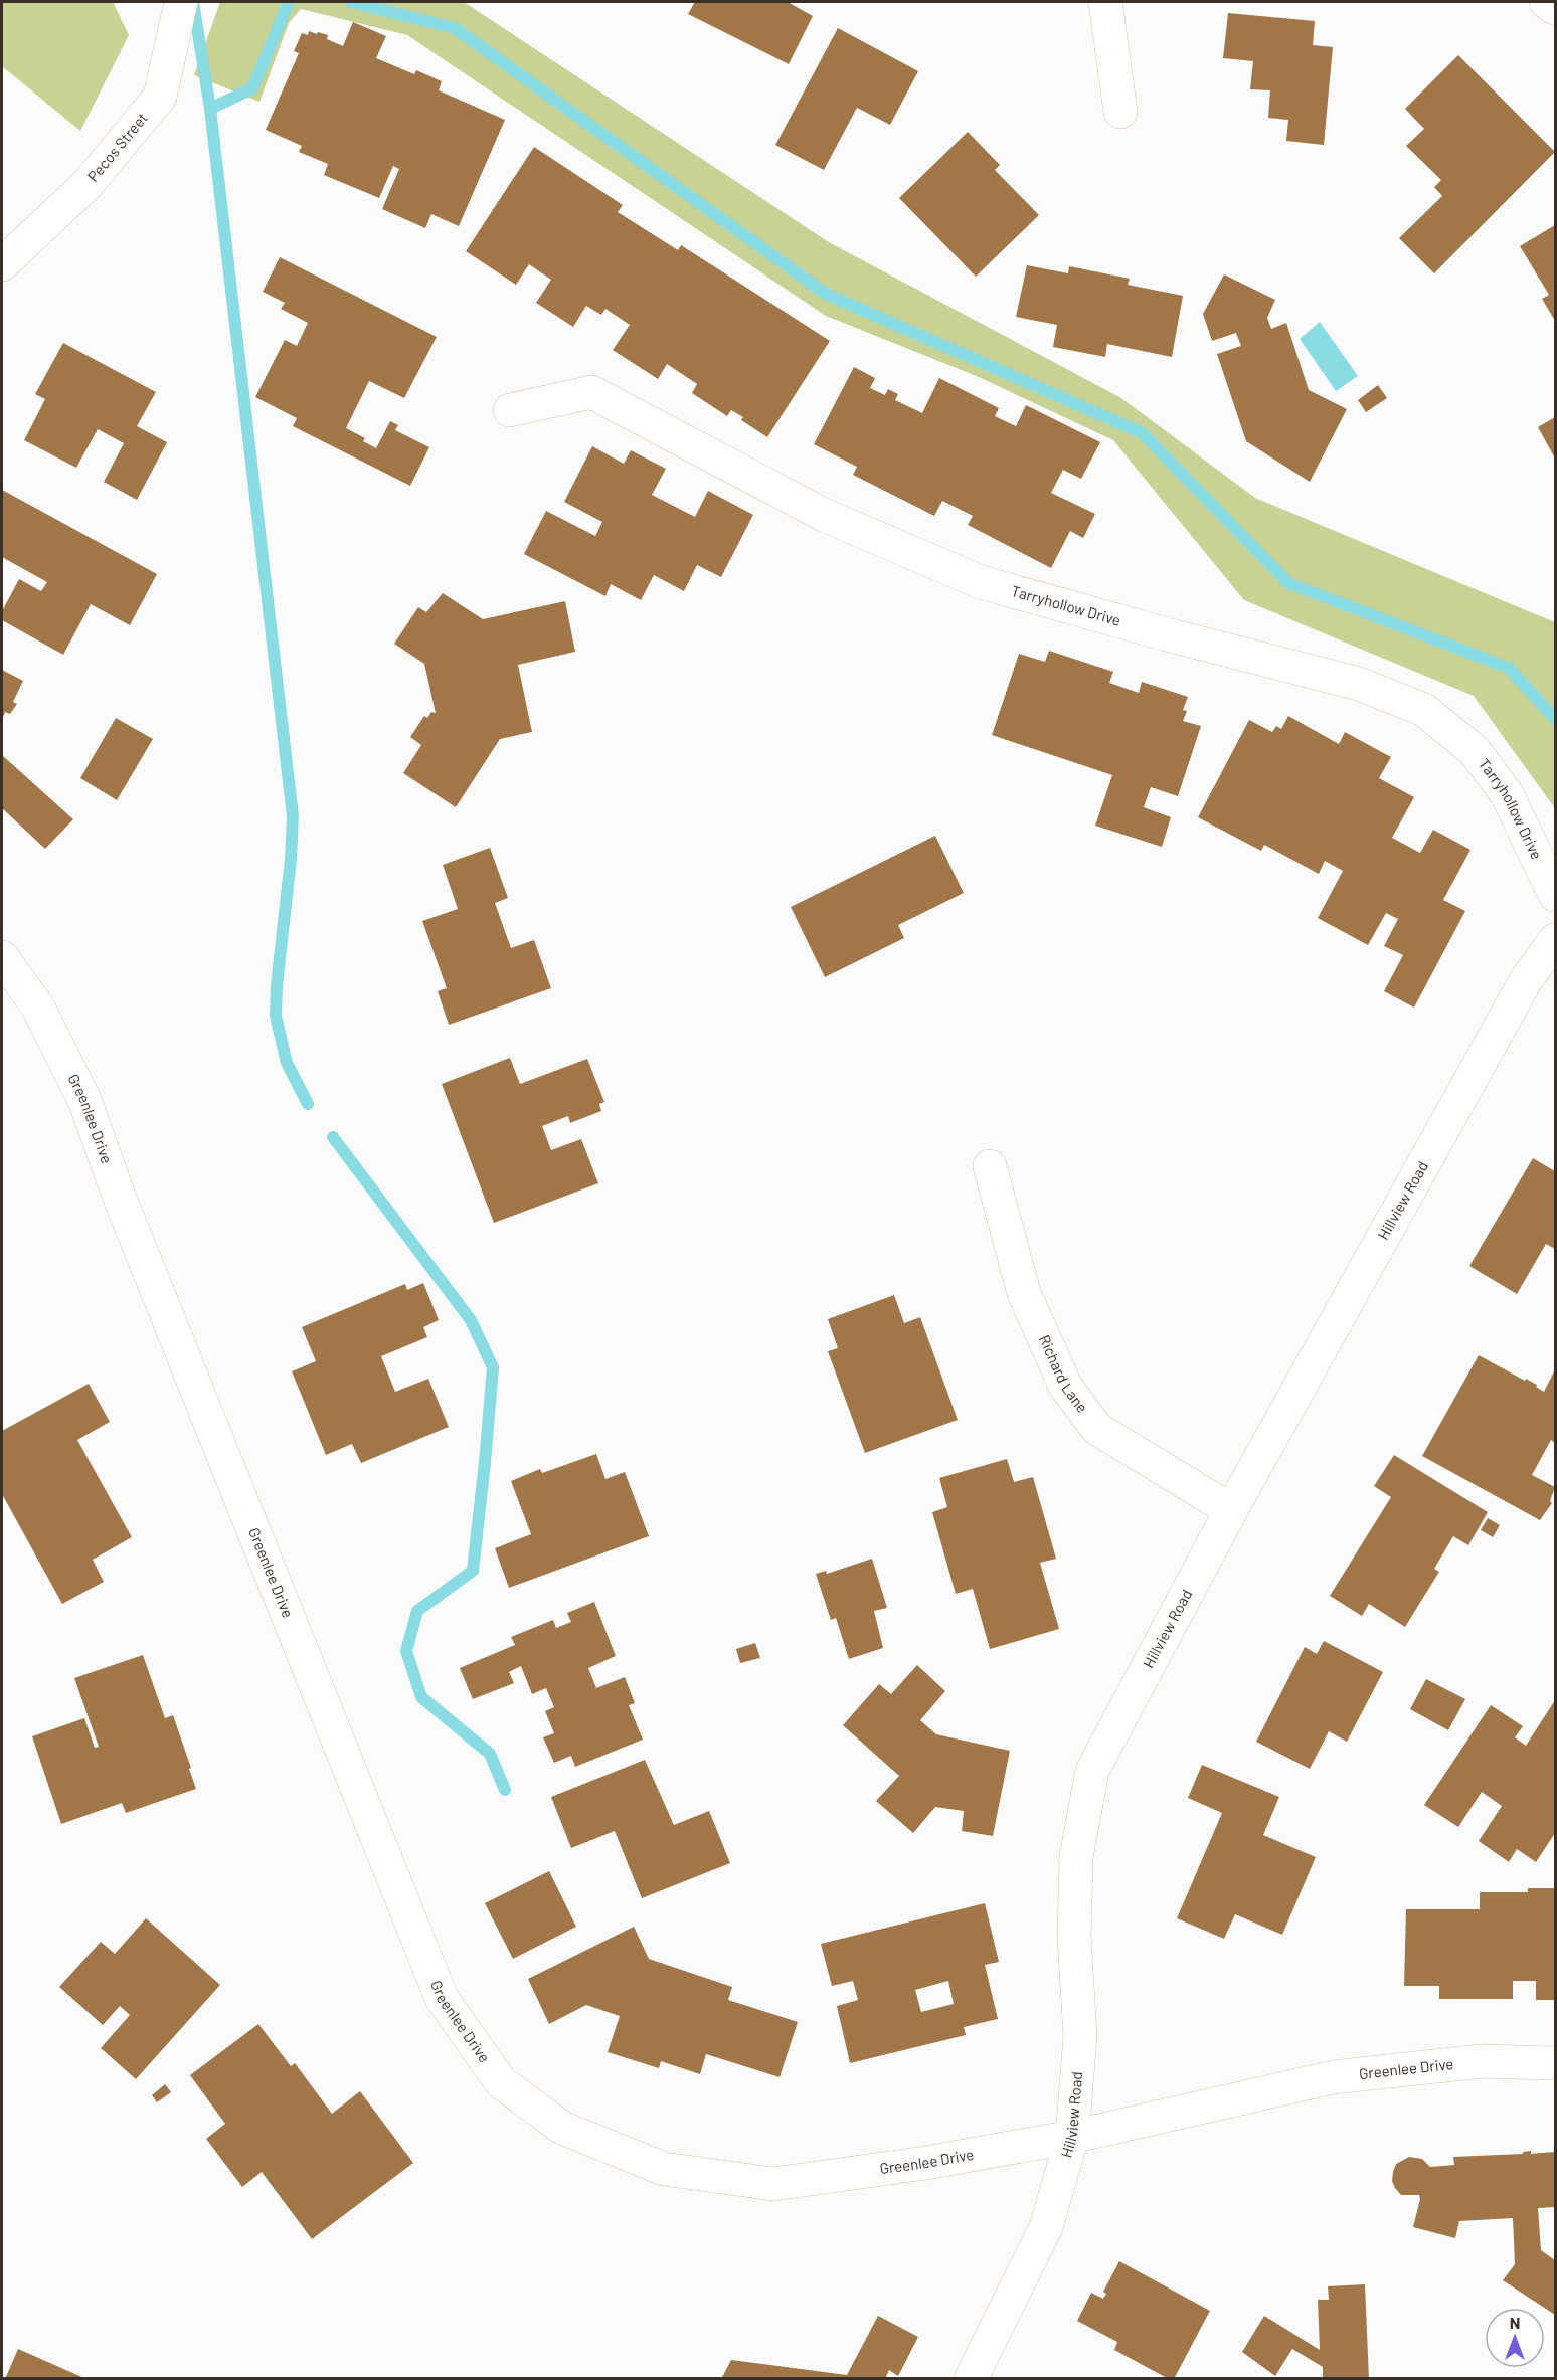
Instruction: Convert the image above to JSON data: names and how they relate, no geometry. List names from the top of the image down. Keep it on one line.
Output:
{"streets":{"street":["Pecos Street","Tarryhollow Drive","Greenlee Drive","Hillview Road","Richard Lane"]},"crossings":[["Greenlee Drive","Hillview Road"],["Hillview Road","Richard Lane"]],"north":"top"}
